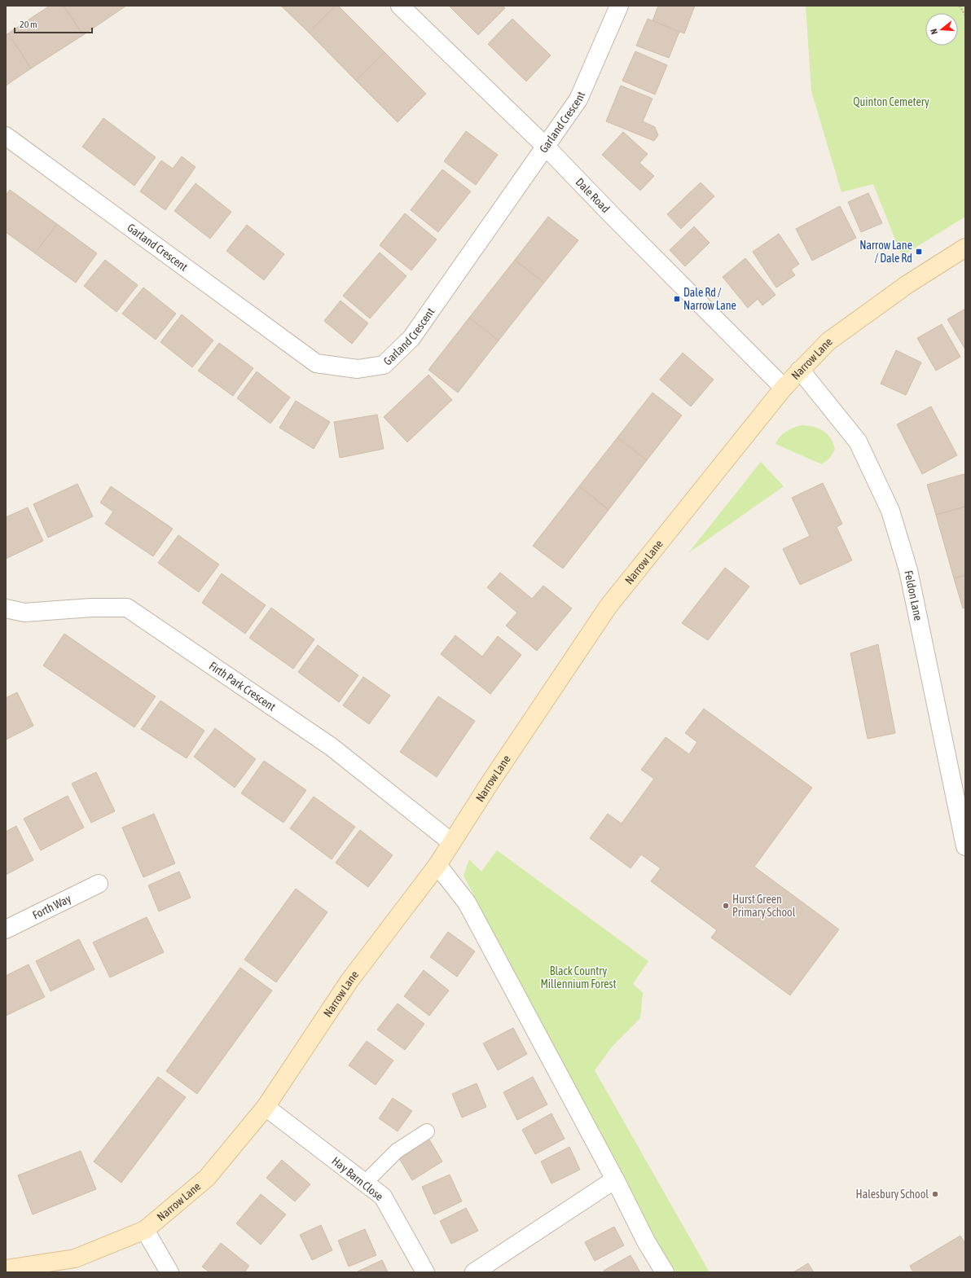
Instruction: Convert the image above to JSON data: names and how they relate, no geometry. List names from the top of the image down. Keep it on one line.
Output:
{"streets":{"main road":["Narrow Lane"],"street":["Garland Crescent","Dale Road","Feldon Lane","Firth Park Crescent","Forth Way","Hay Barn Close"]},"crossings":[["Garland Crescent","Dale Road"],["Dale Road","Narrow Lane"],["Narrow Lane","Feldon Lane"],["Narrow Lane","Firth Park Crescent"],["Narrow Lane","Hay Barn Close"]],"parks":["Quinton Cemetery","Black Country Millennium Forest"],"places":{"transit":["Narrow Lane / Dale Rd","Dale Rd / Narrow Lane"],"other":["Hurst Green Primary School","Halesbury School"]},"scale_bar":"20 m","north":"left"}
